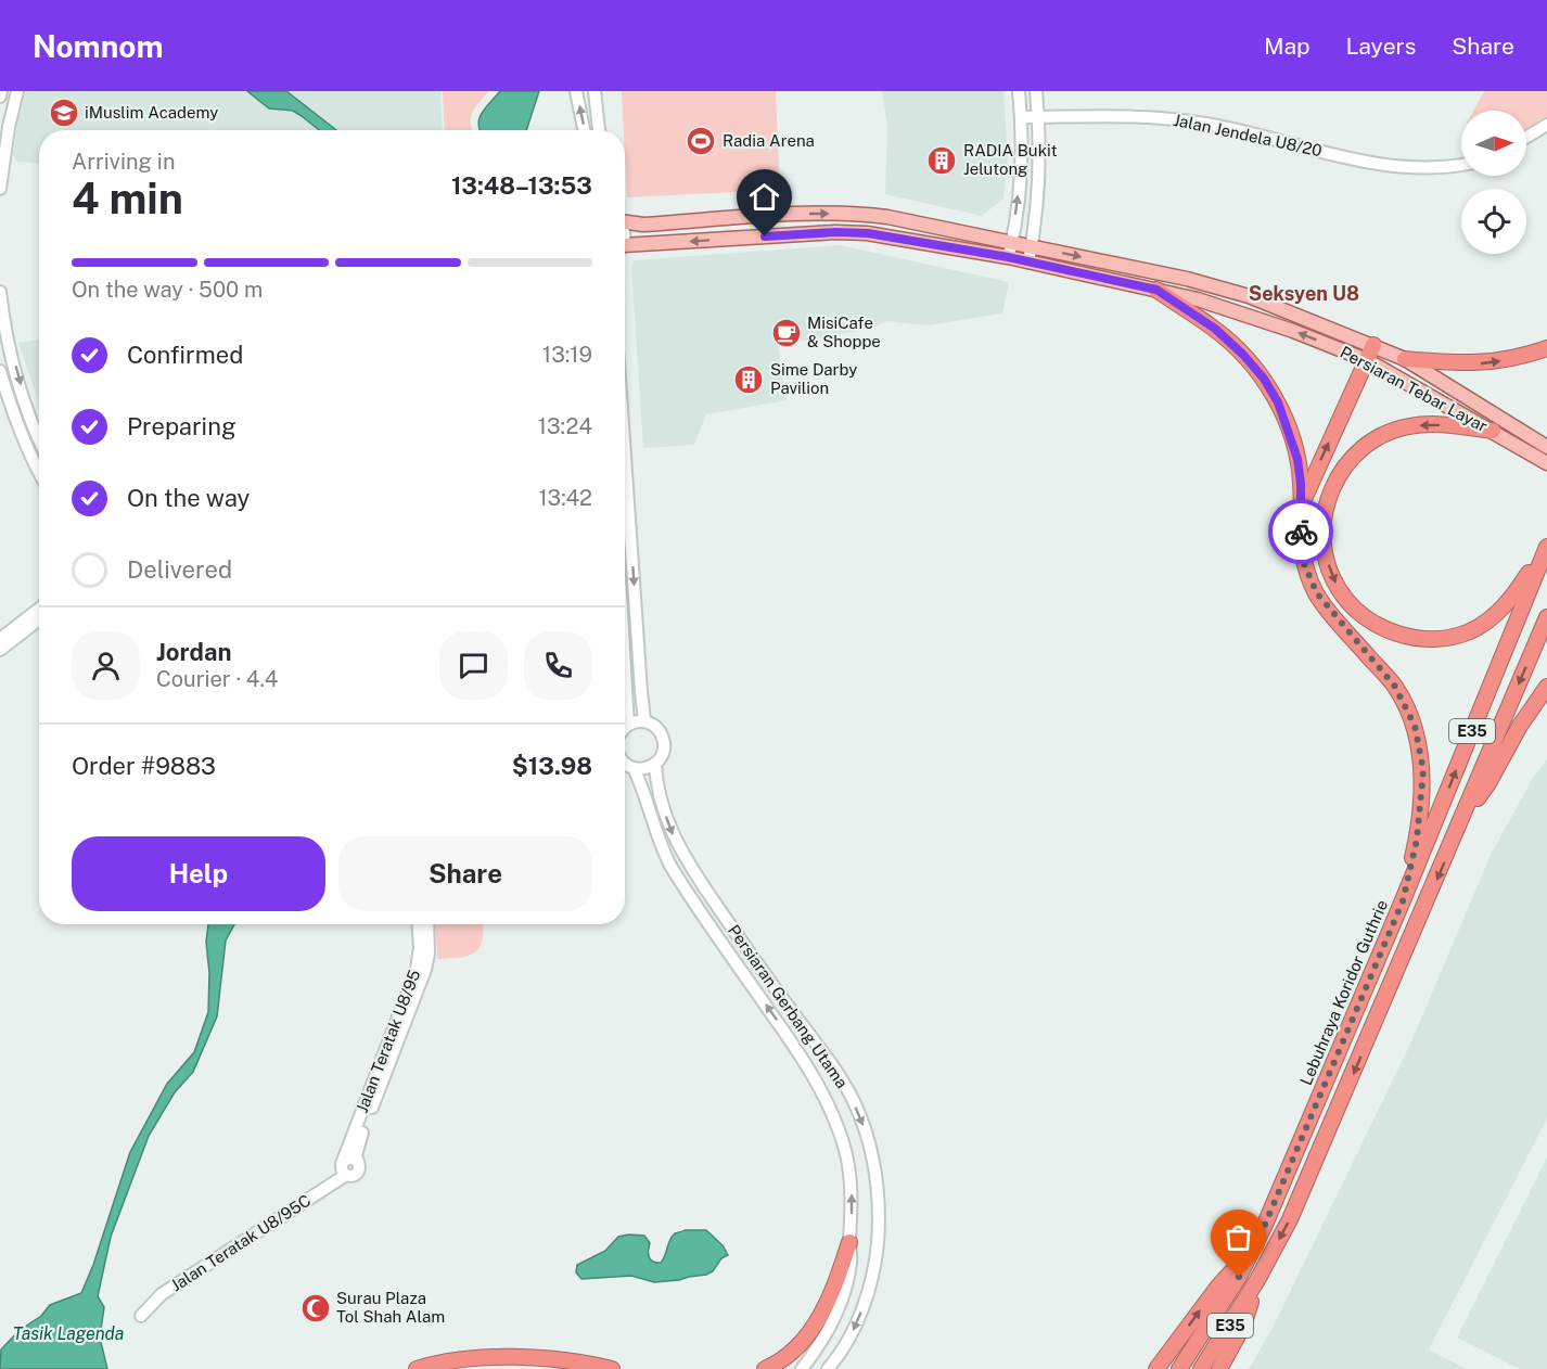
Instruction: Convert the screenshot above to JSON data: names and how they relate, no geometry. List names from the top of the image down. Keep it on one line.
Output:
{"streets":{"highway":["E35","Lebuhraya Koridor Guthrie"],"main road":["Jalan Jendela U8/20","Persiaran Tebar Layar","Persiaran Gerbang Utama","Jalan Teratak U8/95","Jalan Teratak U8/95C"]},"crossings":[["Jalan Teratak U8/95","Jalan Teratak U8/95C"]],"districts":["Seksyen U8"],"water":["Tasik Lagenda"],"places":{"school or university":["iMuslim Academy"],"sports":["Radia Arena"],"building":["RADIA Bukit Jelutong","Sime Darby Pavilion"],"cafe":["MisiCafe & Shoppe"],"mosque":["Surau Plaza Tol Shah Alam"]},"north":"right","page":{"header":"Nomnom","nav":["Map","Layers","Share"],"heading":["4 min","Arriving in","13:48–13:53"],"panel":["Jordan","Courier · 4.4","Order #9883","$13.98"],"bar":"On the way · 500 m","list":[["Confirmed","13:19"],["Preparing","13:24"],["On the way","13:42"],"Delivered"],"buttons":["Help","Share"]}}
